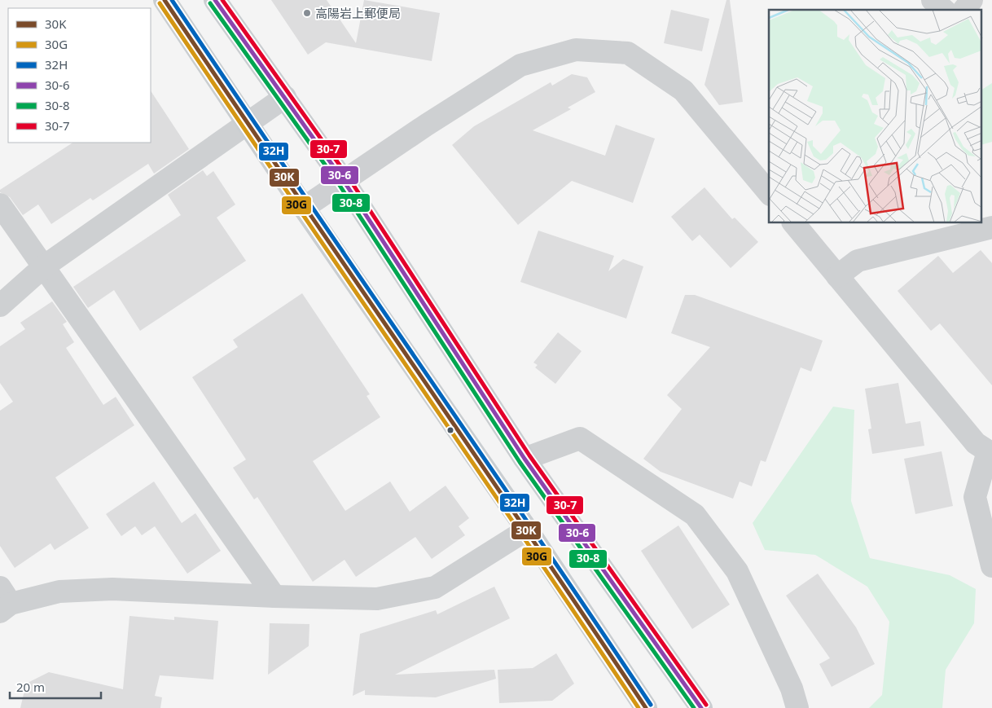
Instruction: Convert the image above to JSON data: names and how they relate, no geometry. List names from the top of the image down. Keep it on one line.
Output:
{"places":["高陽岩上郵便局"],"lines":["transit line 30K","transit line 32H","transit line 30-6","transit line 30-7","transit line 30G","transit line 30-8"],"legend":["30K","30G","32H","30-6","30-8","30-7"],"scale_bar":"20 m"}
